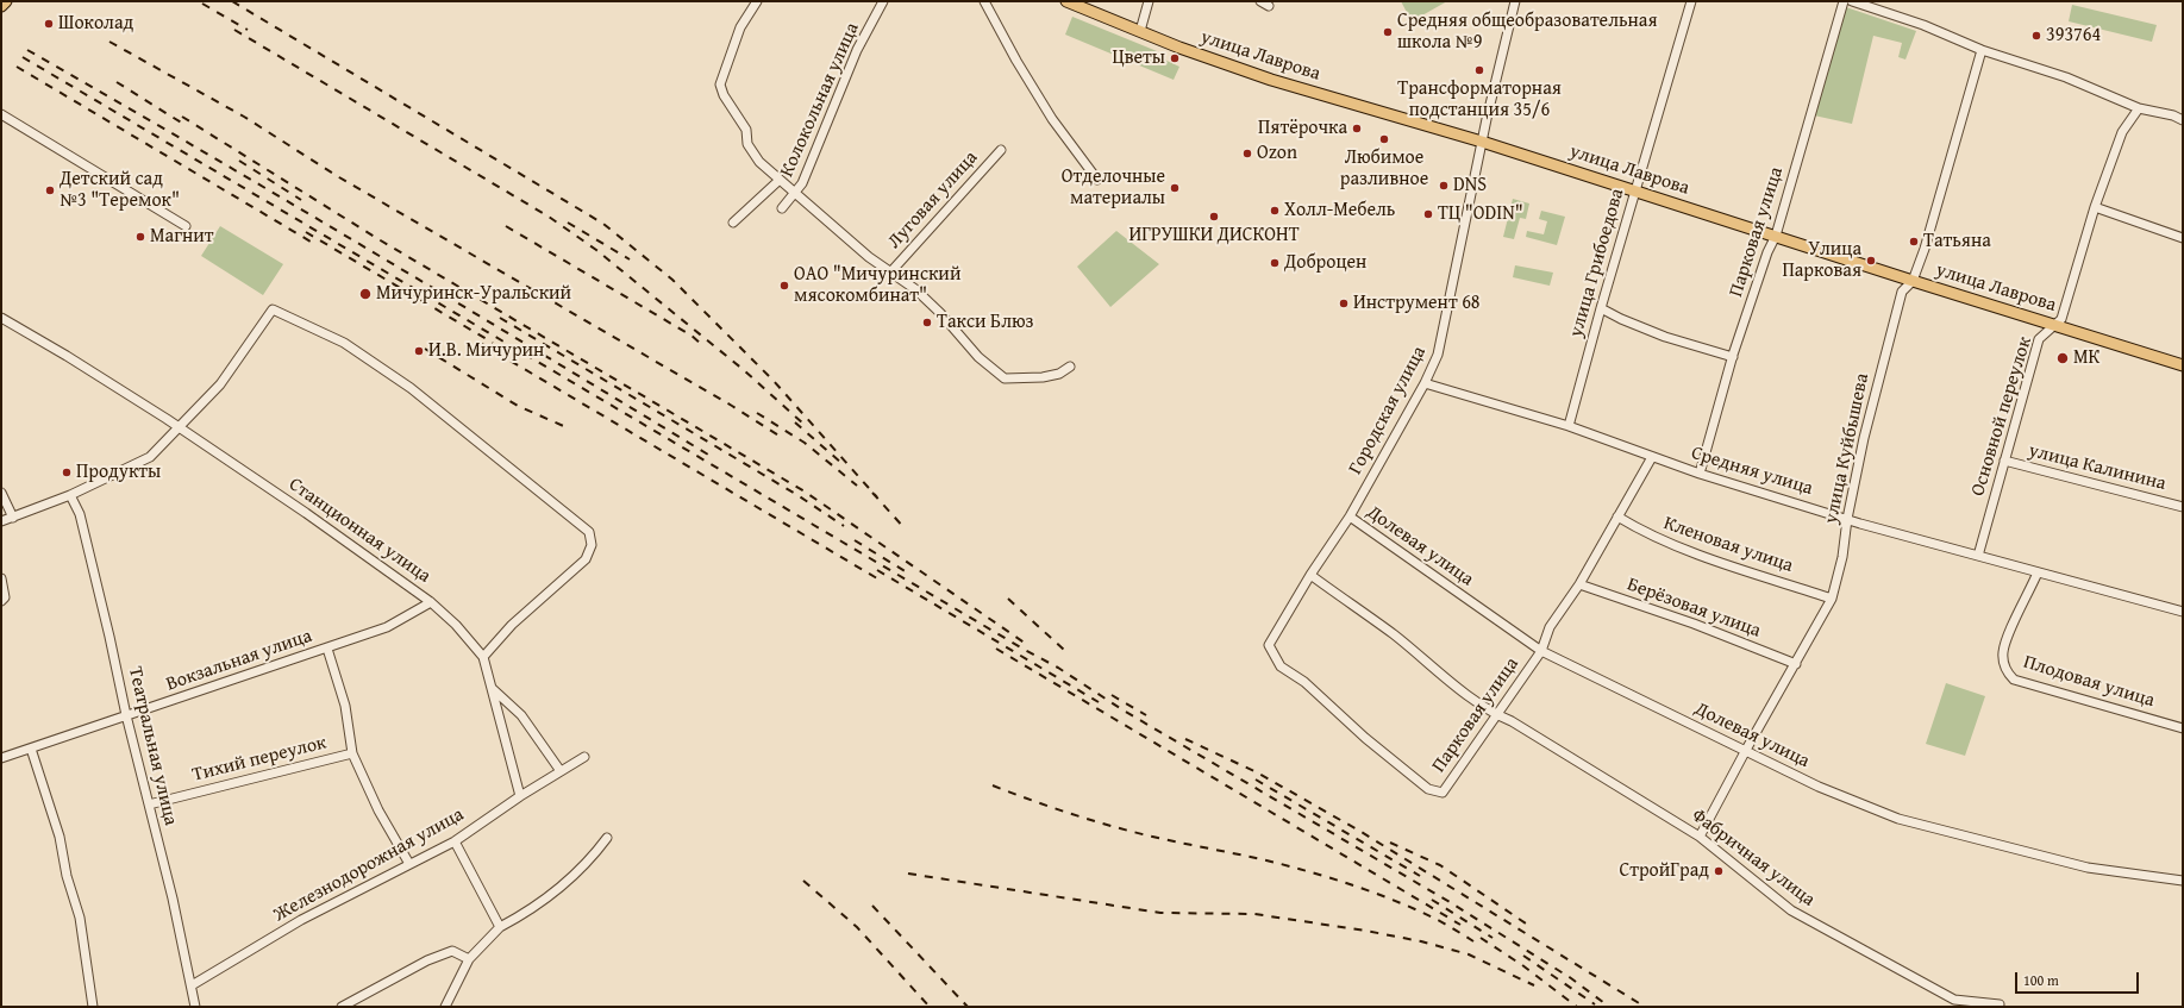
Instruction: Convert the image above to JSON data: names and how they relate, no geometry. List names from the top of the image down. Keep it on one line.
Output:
{"streets":{"main road":["улица Лаврова"],"street":["Колокольная улица","Луговая улица","Парковая улица","улица Грибоедова","Городская улица","Основной переулок","улица Куйбышева","улица Калинина","Средняя улица","Станционная улица","Кленовая улица","Долевая улица","Берёзовая улица","Вокзальная улица","Плодовая улица","Театральная улица","Тихий переулок","Фабричная улица","Железнодорожная улица"]},"crossings":[["улица Лаврова","Парковая улица"],["улица Лаврова","улица Грибоедова"],["улица Лаврова","Городская улица"],["улица Лаврова","Основной переулок"],["улица Лаврова","улица Куйбышева"],["Колокольная улица","Луговая улица"],["Парковая улица","Городская улица"],["Парковая улица","Средняя улица"],["Парковая улица","Кленовая улица"],["Парковая улица","Долевая улица"],["Парковая улица","Берёзовая улица"],["Парковая улица","Фабричная улица"],["улица Грибоедова","Средняя улица"],["Городская улица","Средняя улица"],["Городская улица","Долевая улица"],["Городская улица","Фабричная улица"],["Основной переулок","улица Калинина"],["Основной переулок","Средняя улица"],["улица Куйбышева","Средняя улица"],["улица Куйбышева","Кленовая улица"],["улица Куйбышева","Долевая улица"],["улица Куйбышева","Берёзовая улица"],["улица Куйбышева","Фабричная улица"],["Средняя улица","Плодовая улица"],["Станционная улица","Вокзальная улица"],["Станционная улица","Железнодорожная улица"],["Вокзальная улица","Театральная улица"],["Театральная улица","Тихий переулок"],["Театральная улица","Железнодорожная улица"]],"places":["Шоколад","Средняя общеобразовательная школа №9","393764","Цветы","Трансформаторная подстанция 35/6","Пятёрочка","Любимое разливное","Ozon","DNS","Отделочные материалы","Детский сад №3 \"Теремок\"","Холл-Мебель","ТЦ \"ODIN\"","ИГРУШКИ ДИСКОНТ","Магнит","Татьяна","Улица Парковая","Доброцен","ОАО \"Мичуринский мясокомбинат\"","Мичуринск-Уральский","Инструмент 68","Такси Блюз","И.В. Мичурин","МК","Продукты","СтройГрад"],"scale_bar":"100 m"}
